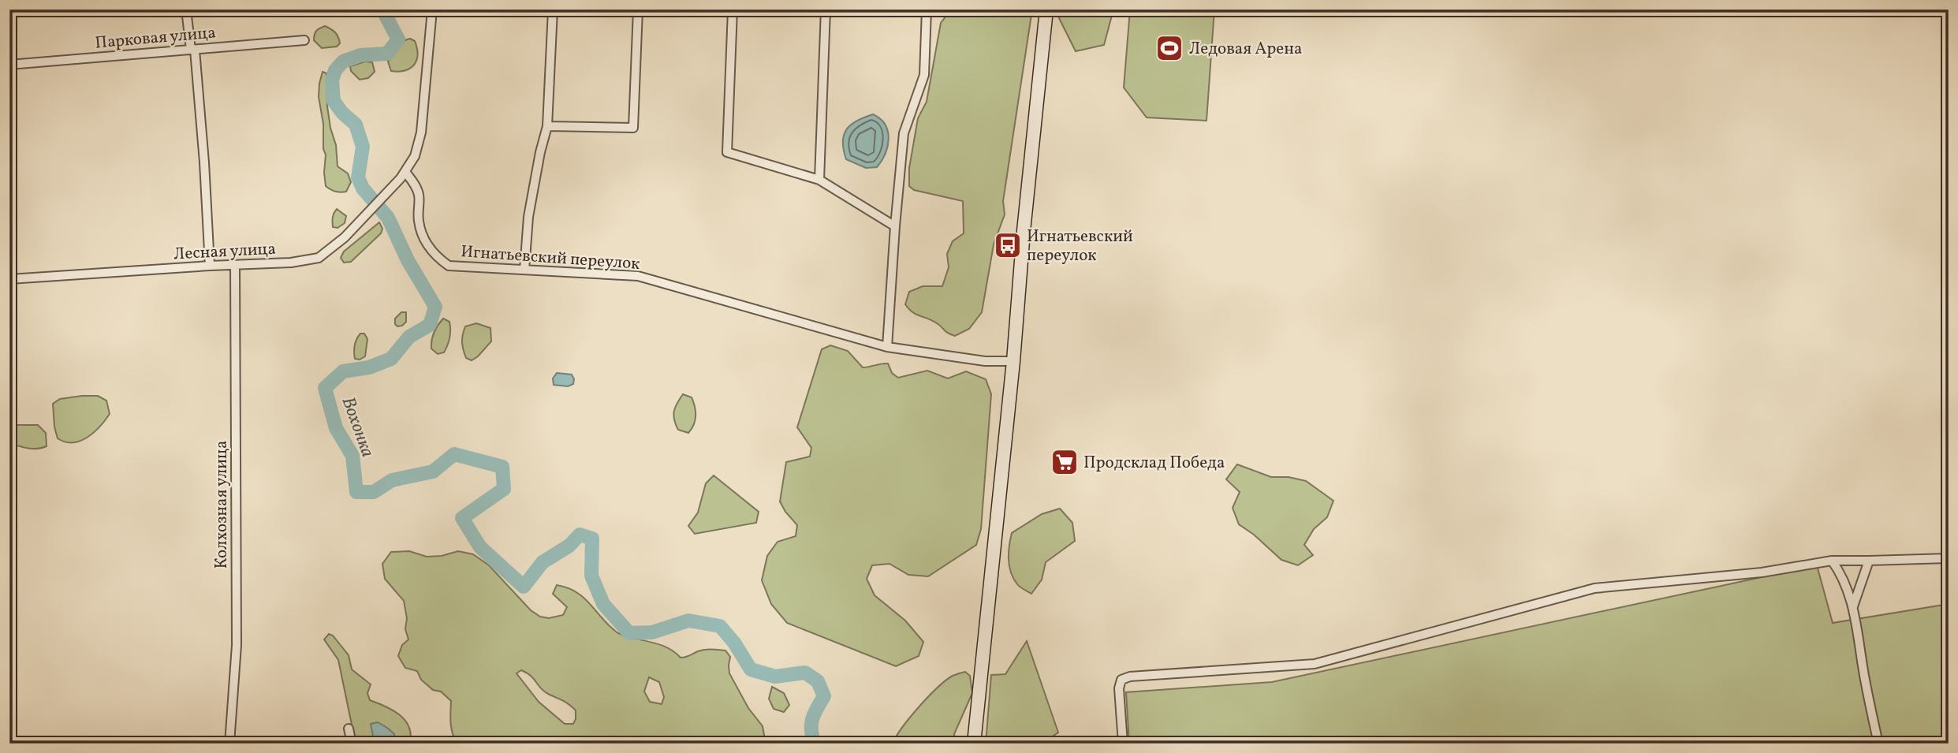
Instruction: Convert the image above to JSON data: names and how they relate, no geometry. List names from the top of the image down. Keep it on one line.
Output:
{"streets":{"street":["Парковая улица","Лесная улица","Игнатьевский переулок","Колхозная улица"]},"crossings":[["Лесная улица","Игнатьевский переулок"],["Лесная улица","Колхозная улица"]],"water":["Вохонка"],"places":{"sports":["Ледовая Арена"],"bus stop":["Игнатьевский переулок"],"supermarket":["Продсклад Победа"]}}
